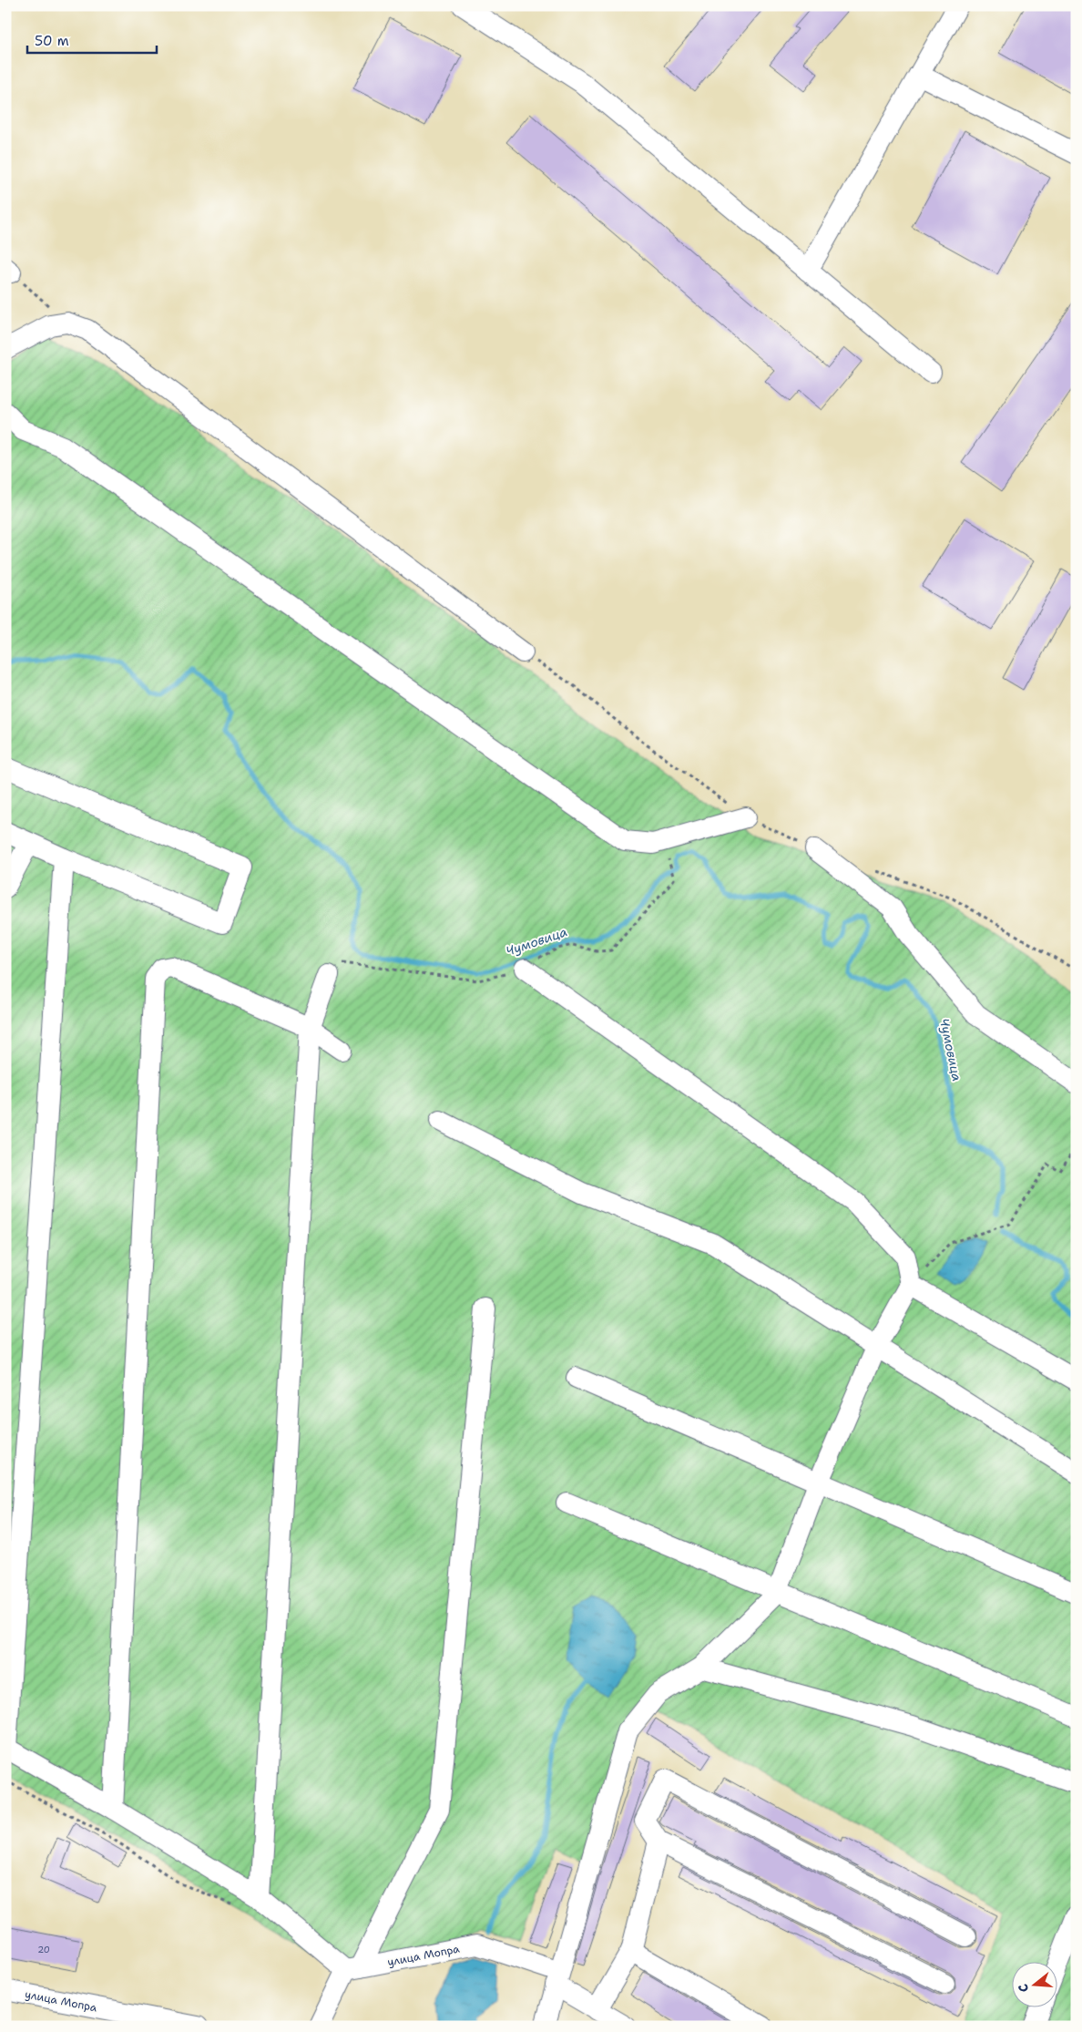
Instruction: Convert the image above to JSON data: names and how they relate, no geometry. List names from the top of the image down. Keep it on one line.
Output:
{"streets":{"street":["улица Мопра"]},"water":["Чумовица"],"house_numbers":["20"],"scale_bar":"50 m","north":"left"}
